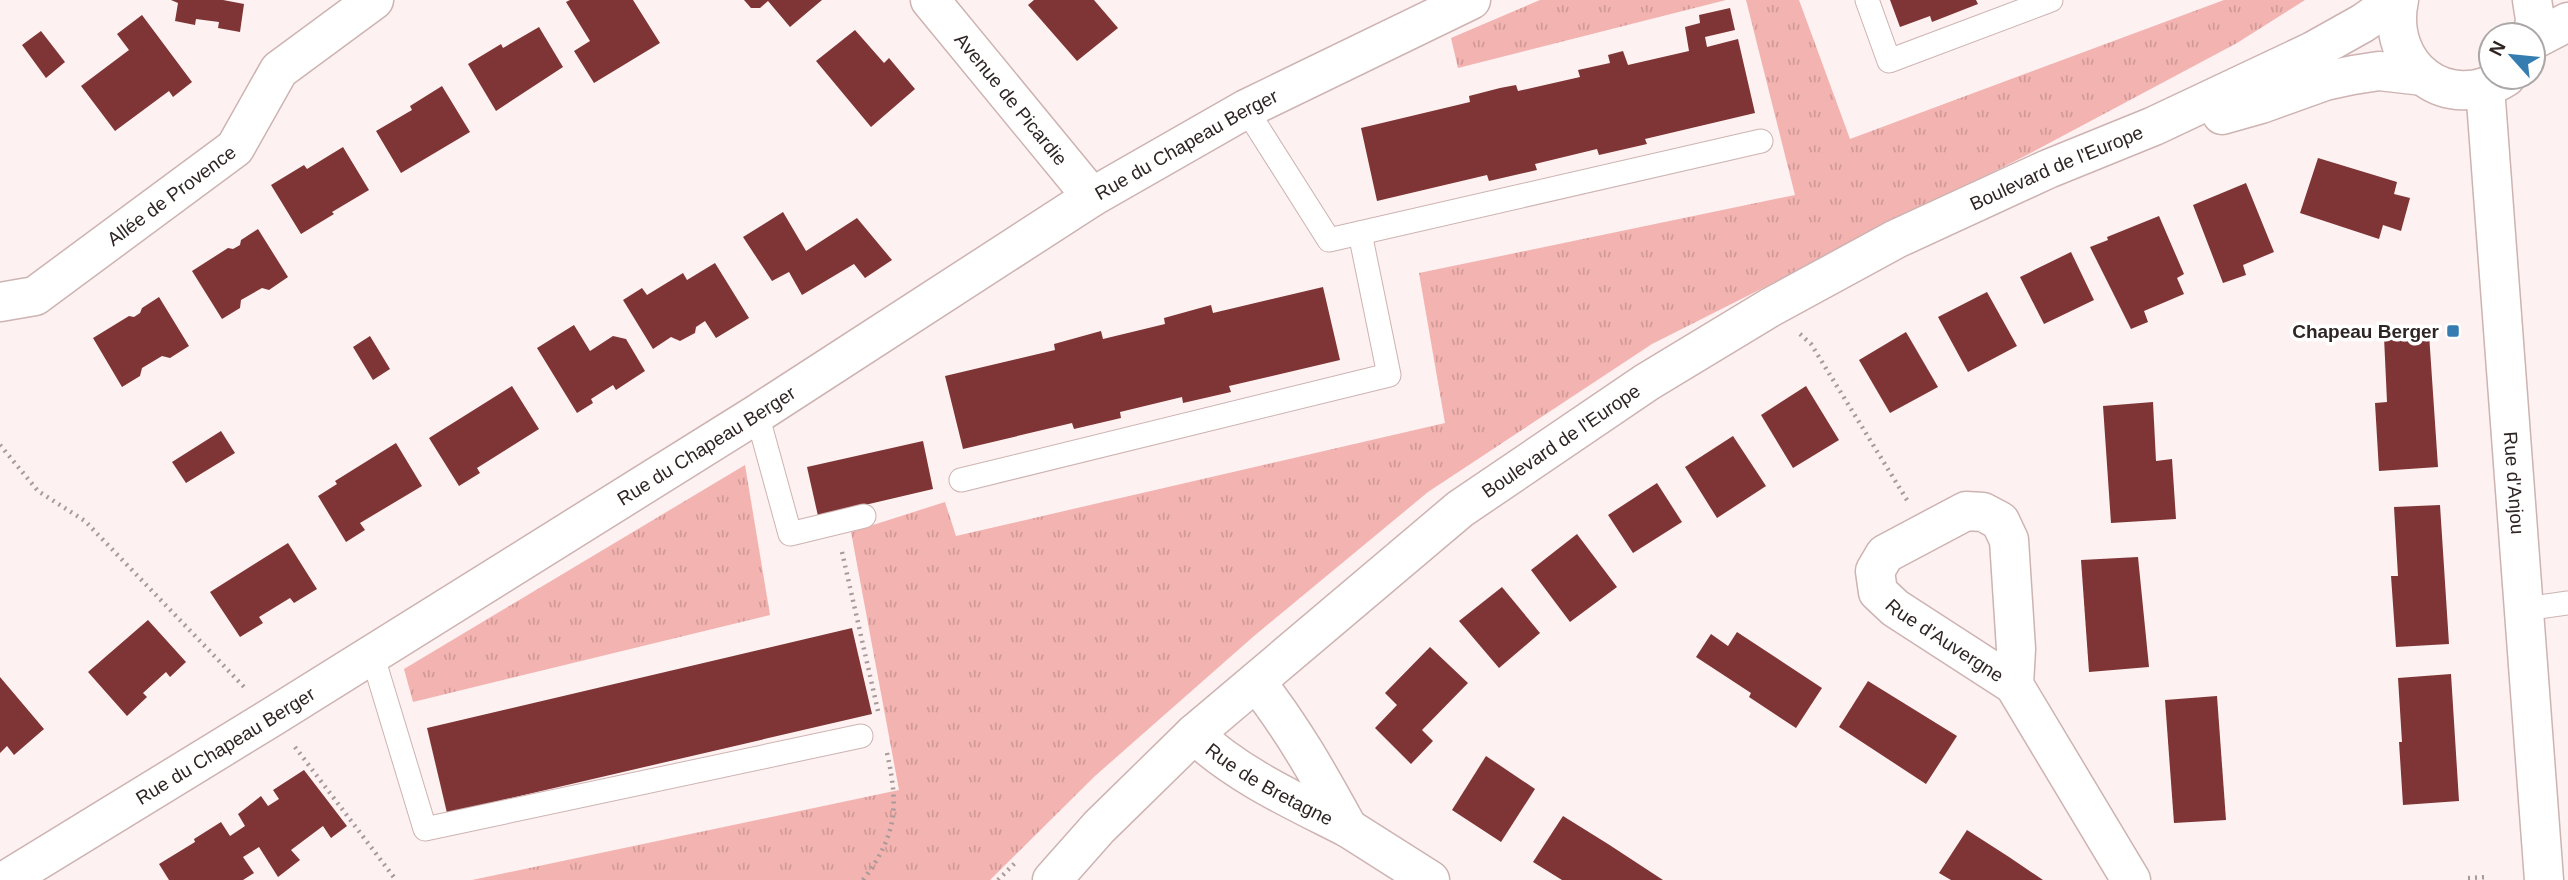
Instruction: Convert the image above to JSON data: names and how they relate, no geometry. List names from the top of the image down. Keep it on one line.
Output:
{"streets":{"street":["Avenue de Picardie","Rue du Chapeau Berger","Boulevard de l'Europe","Allée de Provence","Rue d'Anjou","Rue d'Auvergne","Rue de Bretagne"]},"crossings":[["Avenue de Picardie","Rue du Chapeau Berger"],["Boulevard de l'Europe","Rue de Bretagne"]],"places":{"transit":["Chapeau Berger"]},"north":"top left"}
